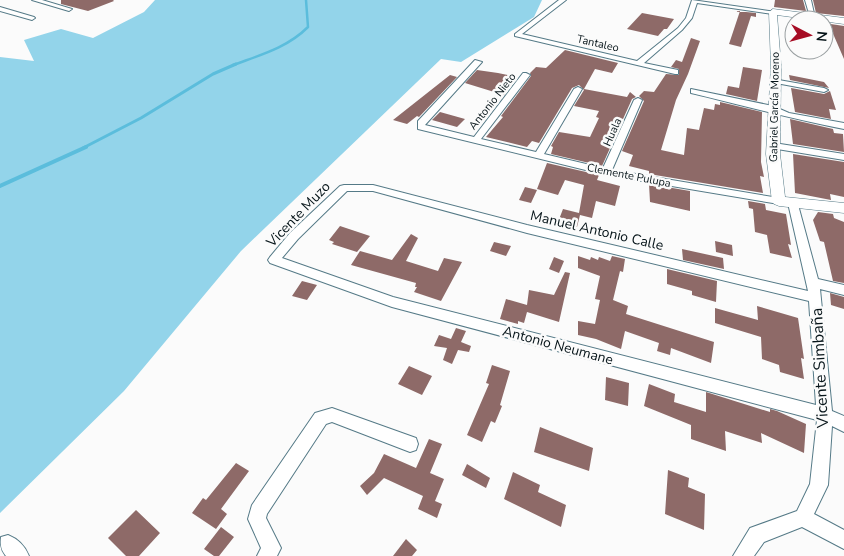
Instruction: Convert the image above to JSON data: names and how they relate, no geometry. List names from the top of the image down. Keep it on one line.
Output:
{"streets":{"street":["Tantaleo","Antonio Nieto","Gabriel García Moreno","Huala","Clemente Pulupa","Vicente Muzo","Manuel Antonio Calle","Antonio Neumane","Vicente Simbaña"]},"crossings":[["Antonio Nieto","Clemente Pulupa"],["Gabriel García Moreno","Clemente Pulupa"],["Gabriel García Moreno","Vicente Simbaña"],["Huala","Clemente Pulupa"],["Clemente Pulupa","Vicente Simbaña"],["Vicente Muzo","Manuel Antonio Calle"],["Vicente Muzo","Antonio Neumane"],["Manuel Antonio Calle","Vicente Simbaña"],["Antonio Neumane","Vicente Simbaña"]],"north":"right"}
